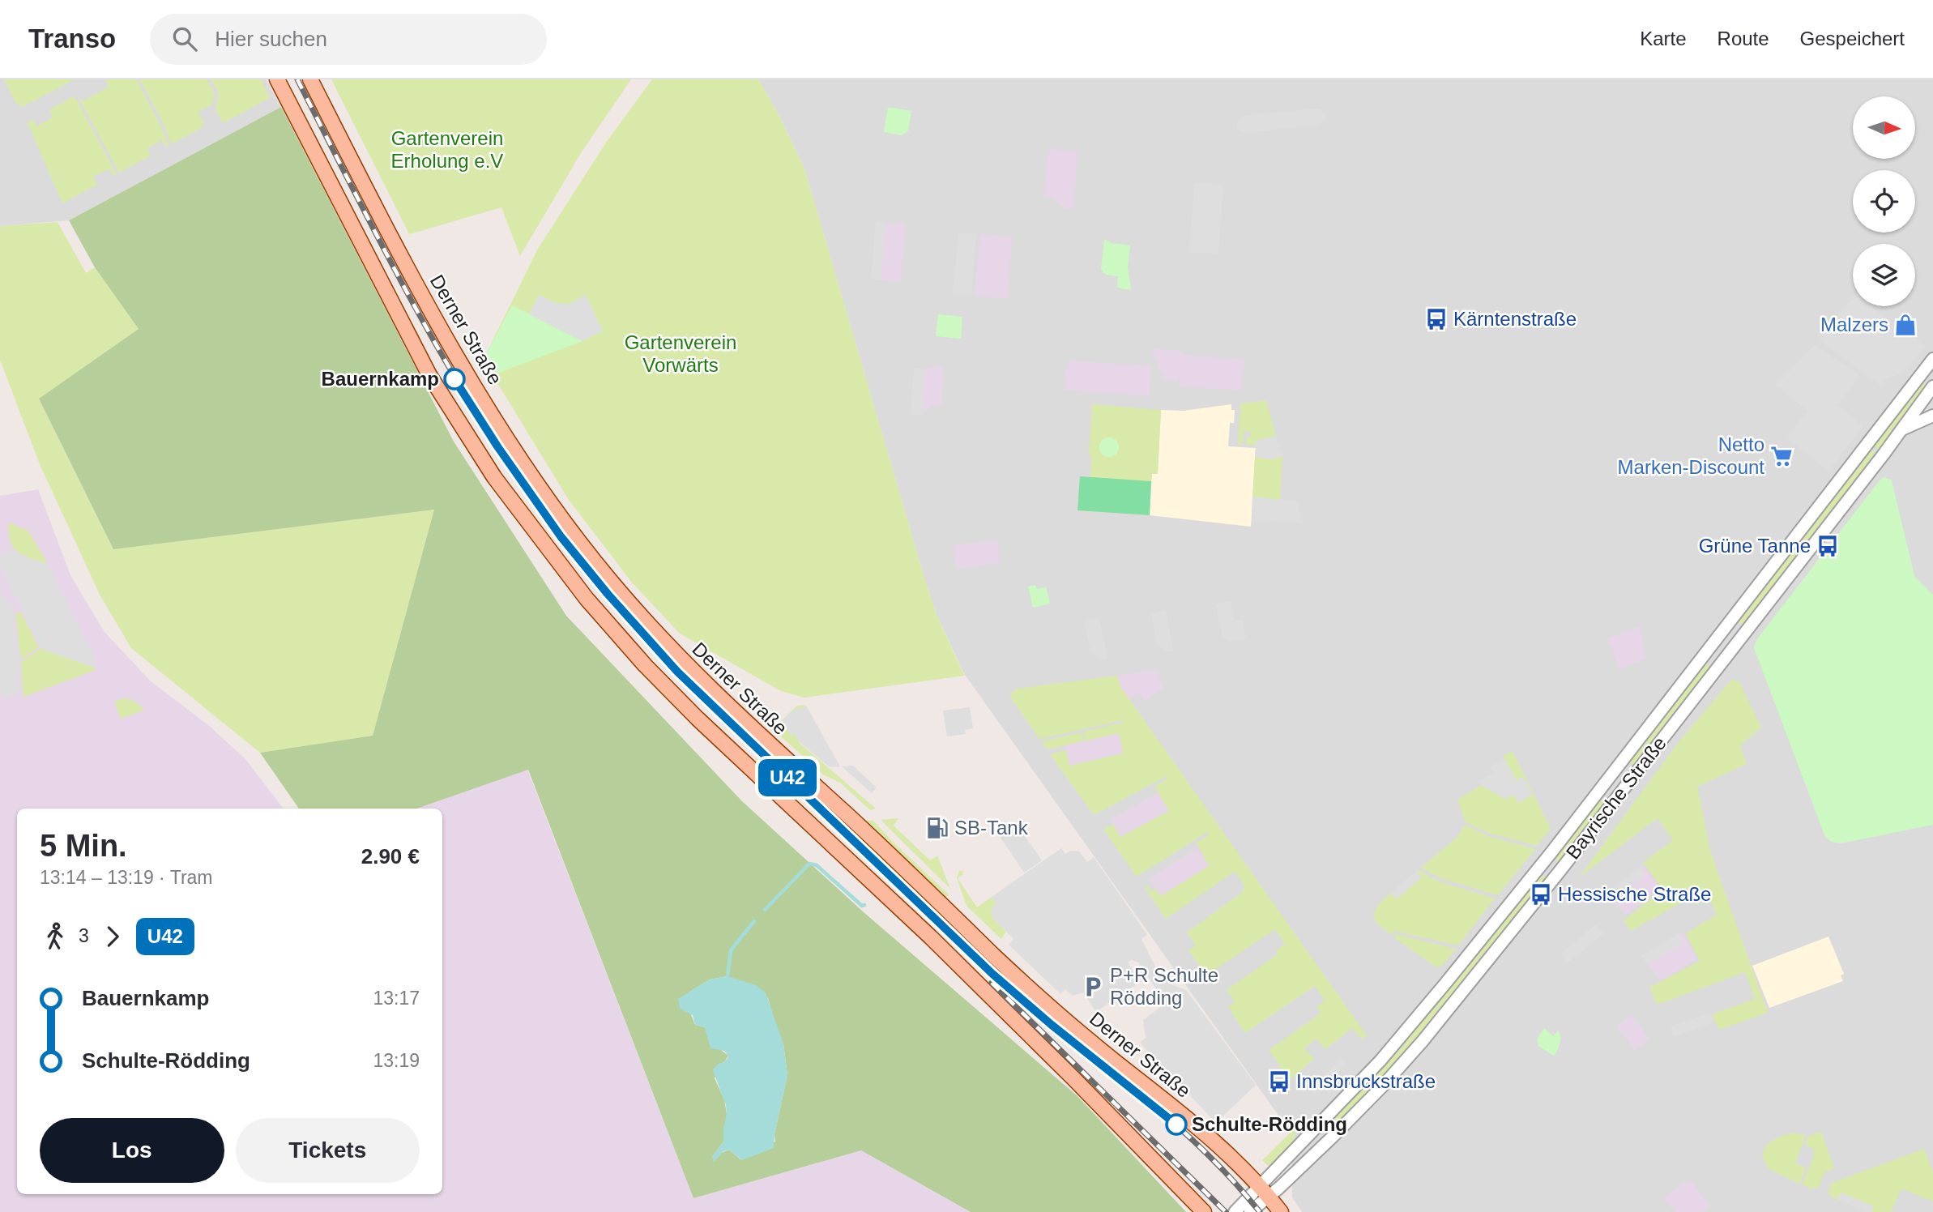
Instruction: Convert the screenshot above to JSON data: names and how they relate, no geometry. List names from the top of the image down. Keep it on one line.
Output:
{"streets":{"main road":["Derner Straße"],"street":["Bayrische Straße"]},"crossings":[["Derner Straße","Bayrische Straße"]],"parks":["Gartenverein Erholung e.V","Gartenverein Vorwärts"],"places":{"bus stop":["Kärntenstraße","Grüne Tanne","Hessische Straße","Innsbruckstraße"],"shop":["Malzers"],"other":["Bauernkamp","Schulte-Rödding"],"supermarket":["Netto Marken-Discount"],"fuel station":["SB-Tank"],"parking":["P+R Schulte Rödding"]},"lines":["tram line U42"],"north":"right","page":{"header":"Transo","search":"Hier suchen","nav":["Karte","Route","Gespeichert"],"on_map":"U42","heading":["5 Min.","13:14 – 13:19 · Tram","2.90 €"],"legs":["3","U42"],"list":[{"name":"Bauernkamp","value":"13:17"},{"name":"Schulte-Rödding","value":"13:19"}],"buttons":["Los","Tickets"]}}
